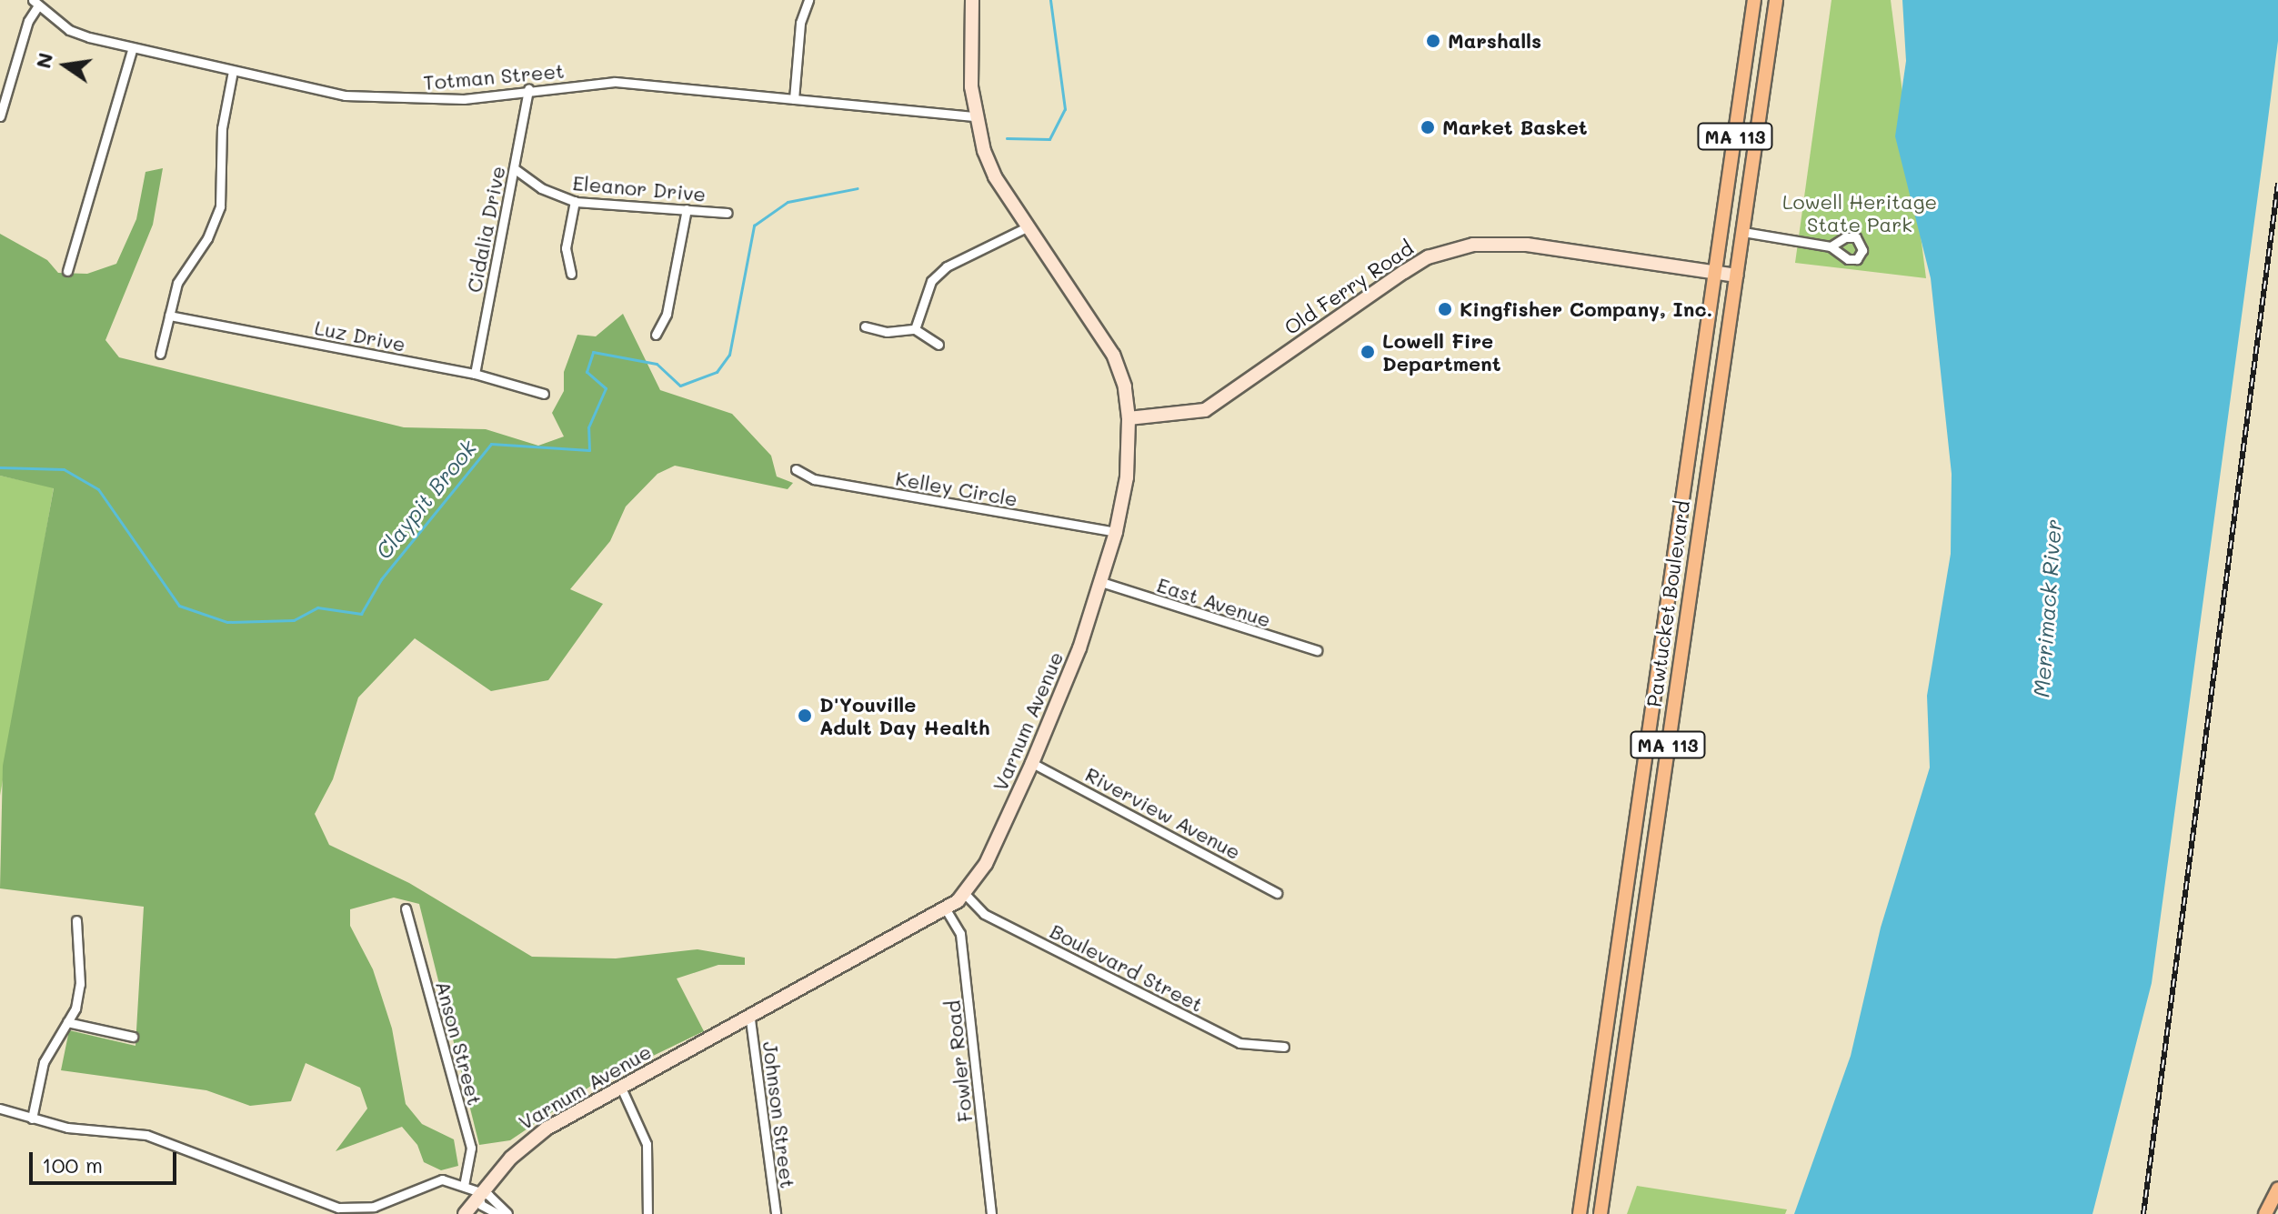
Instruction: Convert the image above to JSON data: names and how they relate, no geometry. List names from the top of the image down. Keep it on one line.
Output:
{"streets":{"main road":["MA 113","Old Ferry Road","Pawtucket Boulevard","Varnum Avenue"],"street":["Totman Street","Eleanor Drive","Cidalia Drive","Luz Drive","Kelley Circle","East Avenue","Riverview Avenue","Boulevard Street","Anson Street","Fowler Road","Johnson Street"]},"crossings":[["Totman Street","Cidalia Drive"],["Totman Street","Varnum Avenue"],["Eleanor Drive","Cidalia Drive"],["Cidalia Drive","Luz Drive"],["Old Ferry Road","Pawtucket Boulevard"],["Old Ferry Road","Varnum Avenue"],["Kelley Circle","Varnum Avenue"],["East Avenue","Varnum Avenue"],["Varnum Avenue","Riverview Avenue"],["Varnum Avenue","Boulevard Street"],["Varnum Avenue","Fowler Road"],["Varnum Avenue","Johnson Street"]],"water":["Claypit Brook","Merrimack River"],"parks":["Lowell Heritage State Park"],"places":["Marshalls","Market Basket","Kingfisher Company, Inc.","Lowell Fire Department","D'Youville Adult Day Health"],"scale_bar":"100 m","north":"left"}
